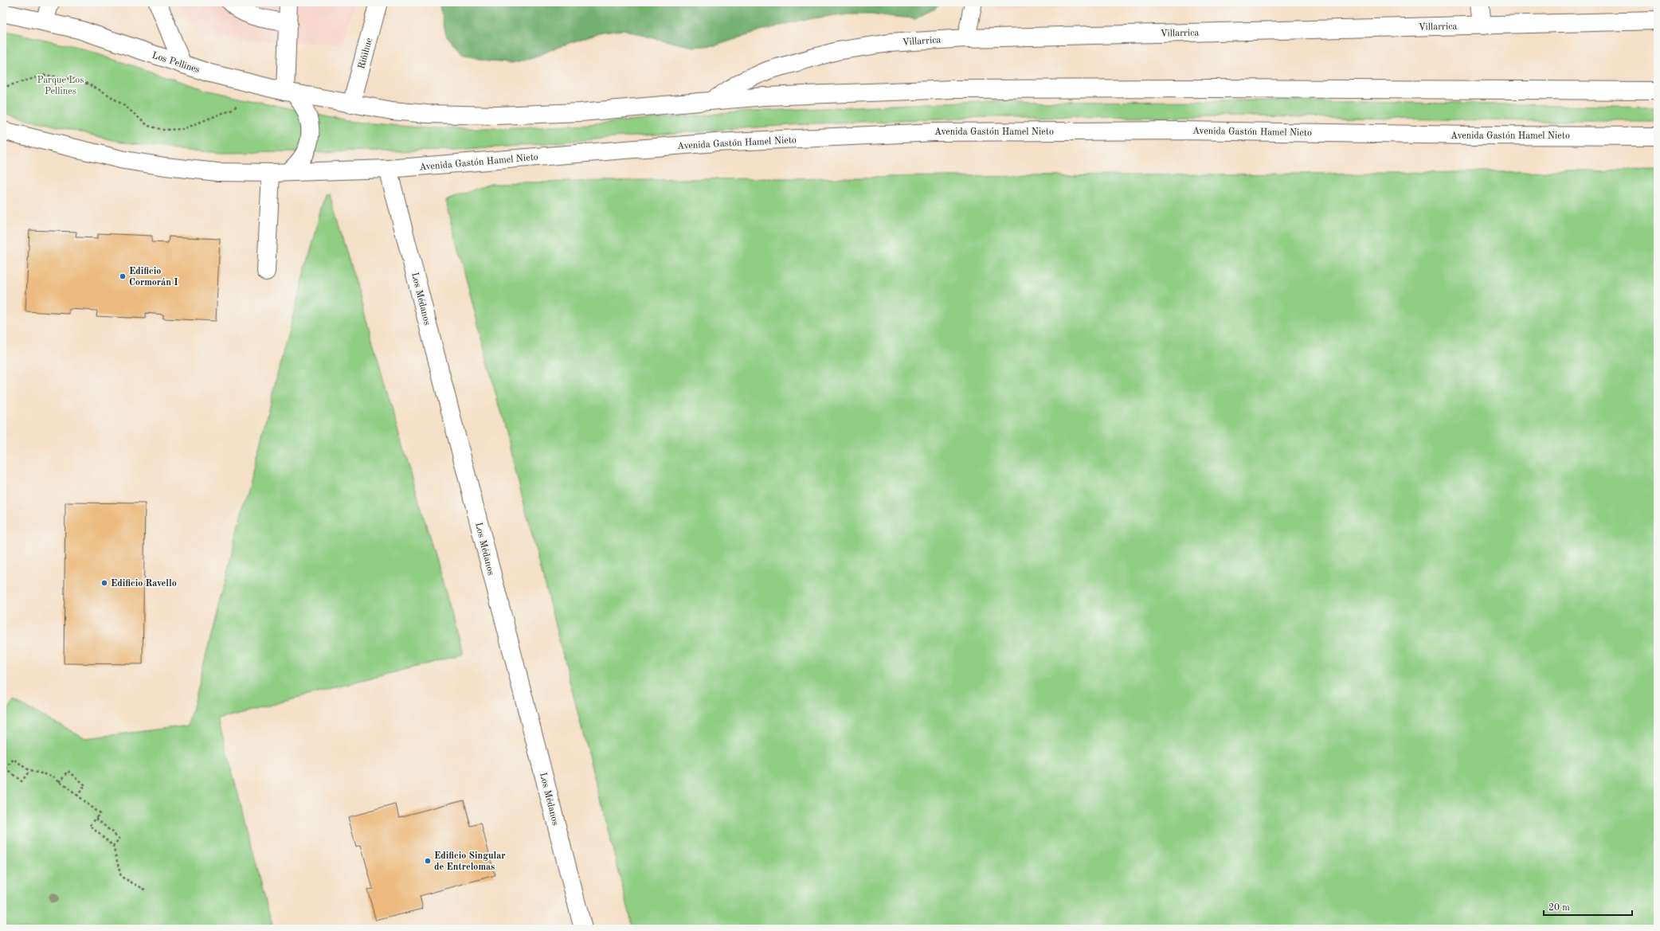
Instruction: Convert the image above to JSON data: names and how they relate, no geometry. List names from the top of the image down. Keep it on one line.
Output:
{"streets":{"main road":["Villarrica","Riñihue","Los Pellines","Avenida Gastón Hamel Nieto","Los Médanos"]},"crossings":[["Riñihue","Los Pellines"],["Avenida Gastón Hamel Nieto","Los Médanos"]],"parks":["Parque Los Pellines"],"places":["Edificio Cormorán I","Edificio Ravello","Edificio Singular de Entrelomas"],"scale_bar":"20 m"}
